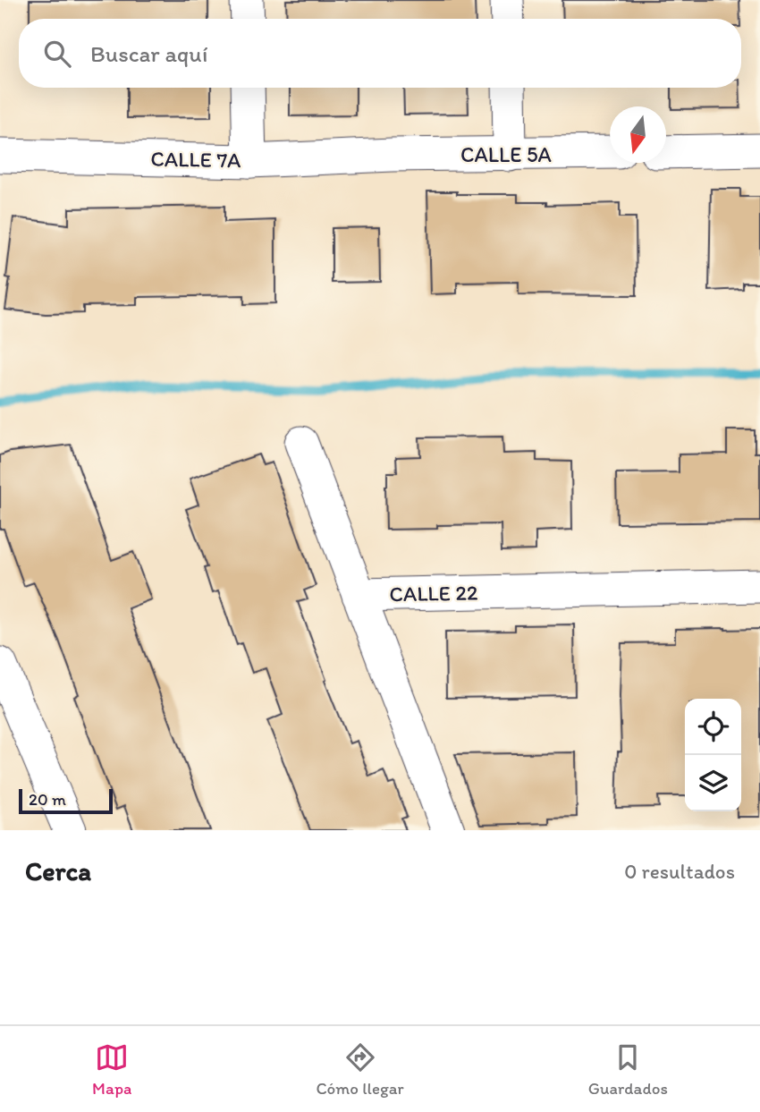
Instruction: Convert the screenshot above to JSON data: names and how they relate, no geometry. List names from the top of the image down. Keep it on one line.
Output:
{"streets":{"street":["CALLE 5A","CALLE 7A","CALLE 22"]},"crossings":[["CALLE 5A","CALLE 7A"]],"scale_bar":"20 m","north":"bottom","page":{"search":"Buscar aquí","scale":"20 m","heading":["Cerca","0 resultados"],"nav":["Mapa","Cómo llegar","Guardados"]}}
